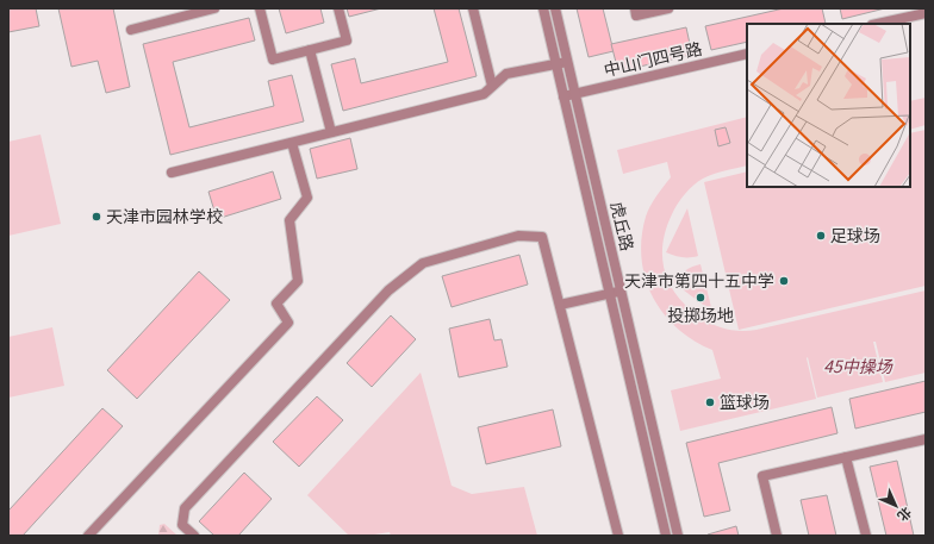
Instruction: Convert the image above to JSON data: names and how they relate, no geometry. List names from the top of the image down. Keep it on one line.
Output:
{"streets":{"street":["中山门四号路","虎丘路"]},"crossings":[["中山门四号路","虎丘路"]],"parks":["45中操场"],"places":["天津市园林学校","足球场","天津市第四十五中学","投掷场地","篮球场"],"north":"bottom right"}
